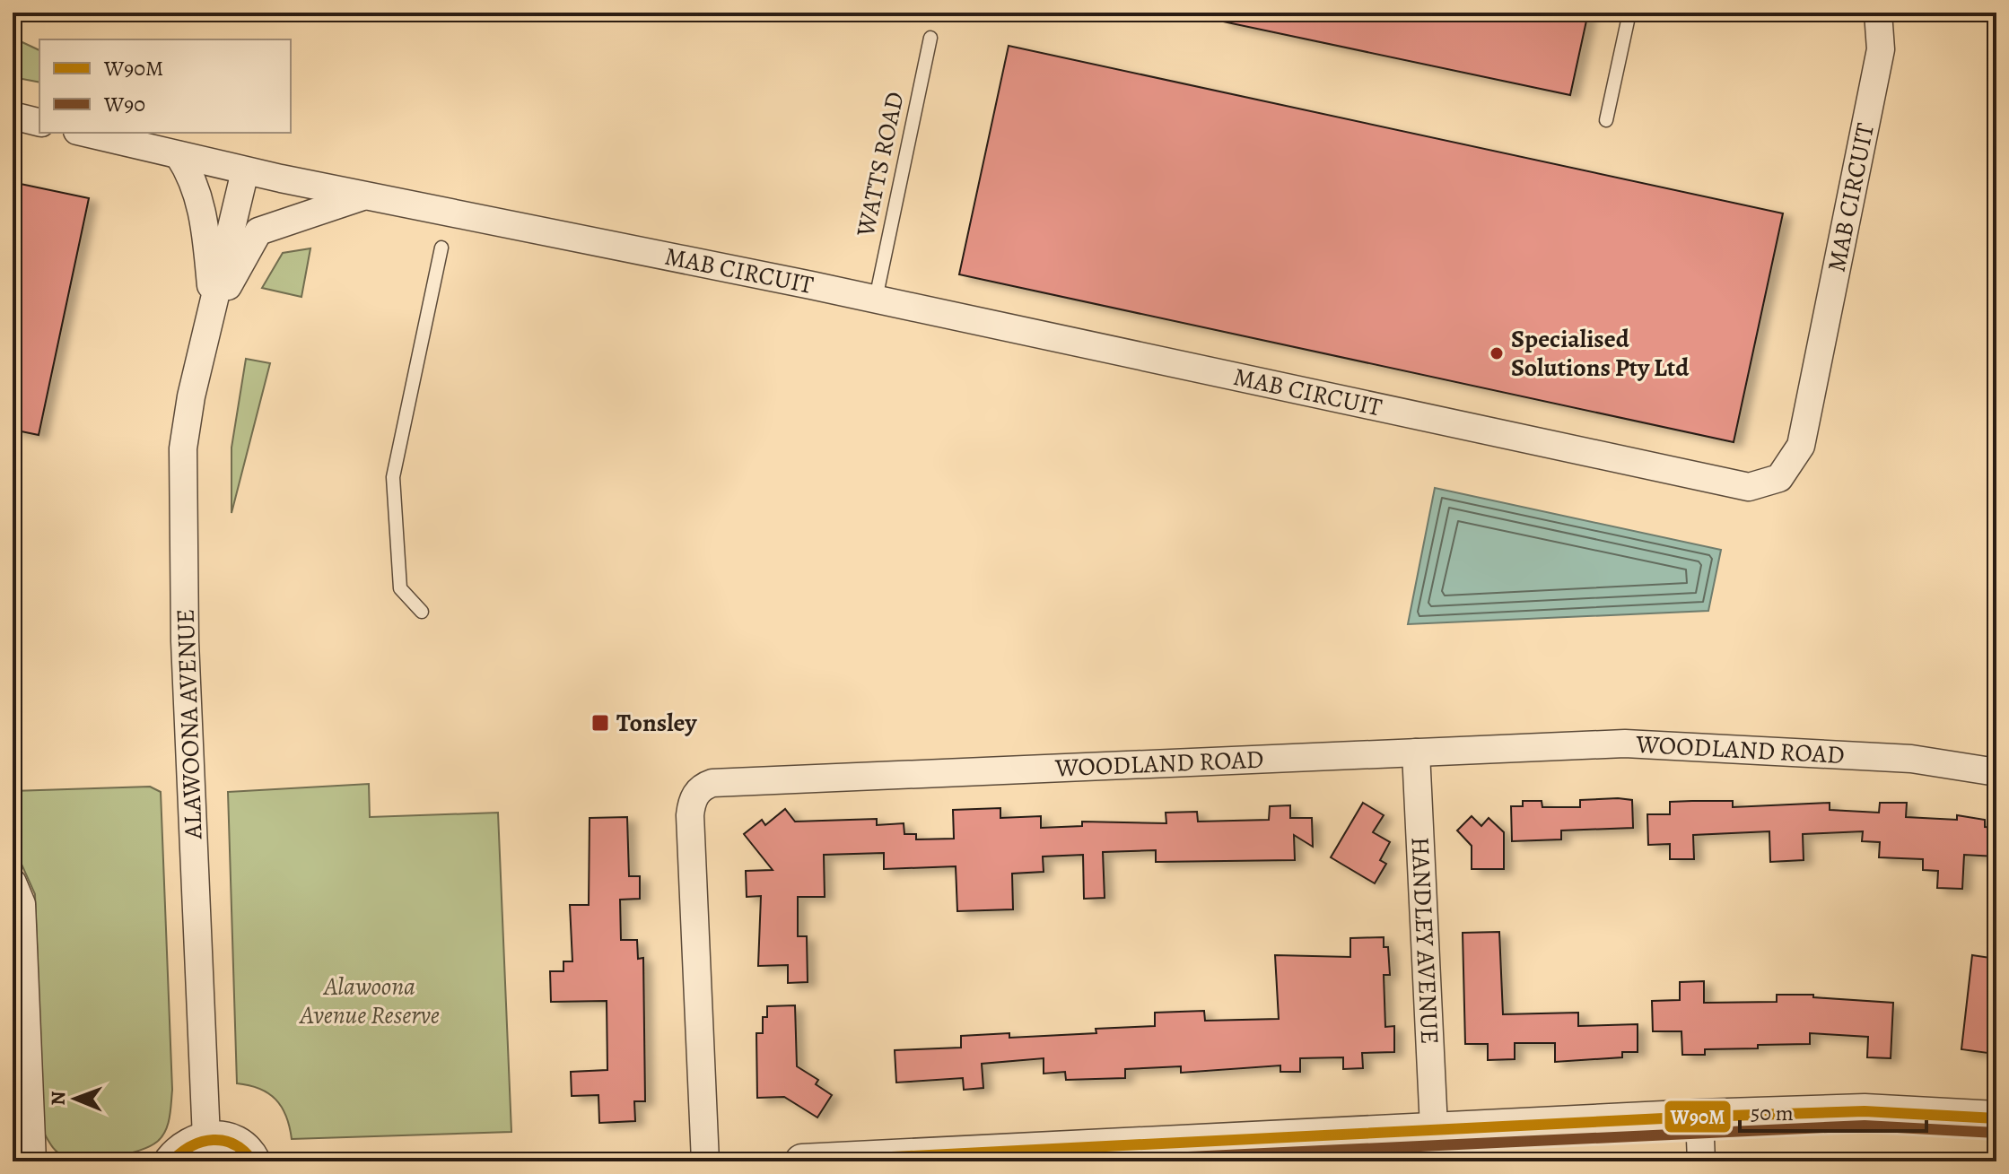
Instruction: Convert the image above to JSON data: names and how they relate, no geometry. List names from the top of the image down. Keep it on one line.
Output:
{"streets":{"street":["MAB CIRCUIT","ALAWOONA AVENUE","WOODLAND ROAD","HANDLEY AVENUE"],"lane":["WATTS ROAD"]},"crossings":[["WATTS ROAD","MAB CIRCUIT"],["MAB CIRCUIT","ALAWOONA AVENUE"],["WOODLAND ROAD","HANDLEY AVENUE"]],"parks":["Alawoona Avenue Reserve"],"places":{"other":["Specialised Solutions Pty Ltd"],"transit":["Tonsley"]},"lines":["transit line W90M","transit line W90"],"legend":["W90M","W90"],"scale_bar":"50 m","north":"left"}
